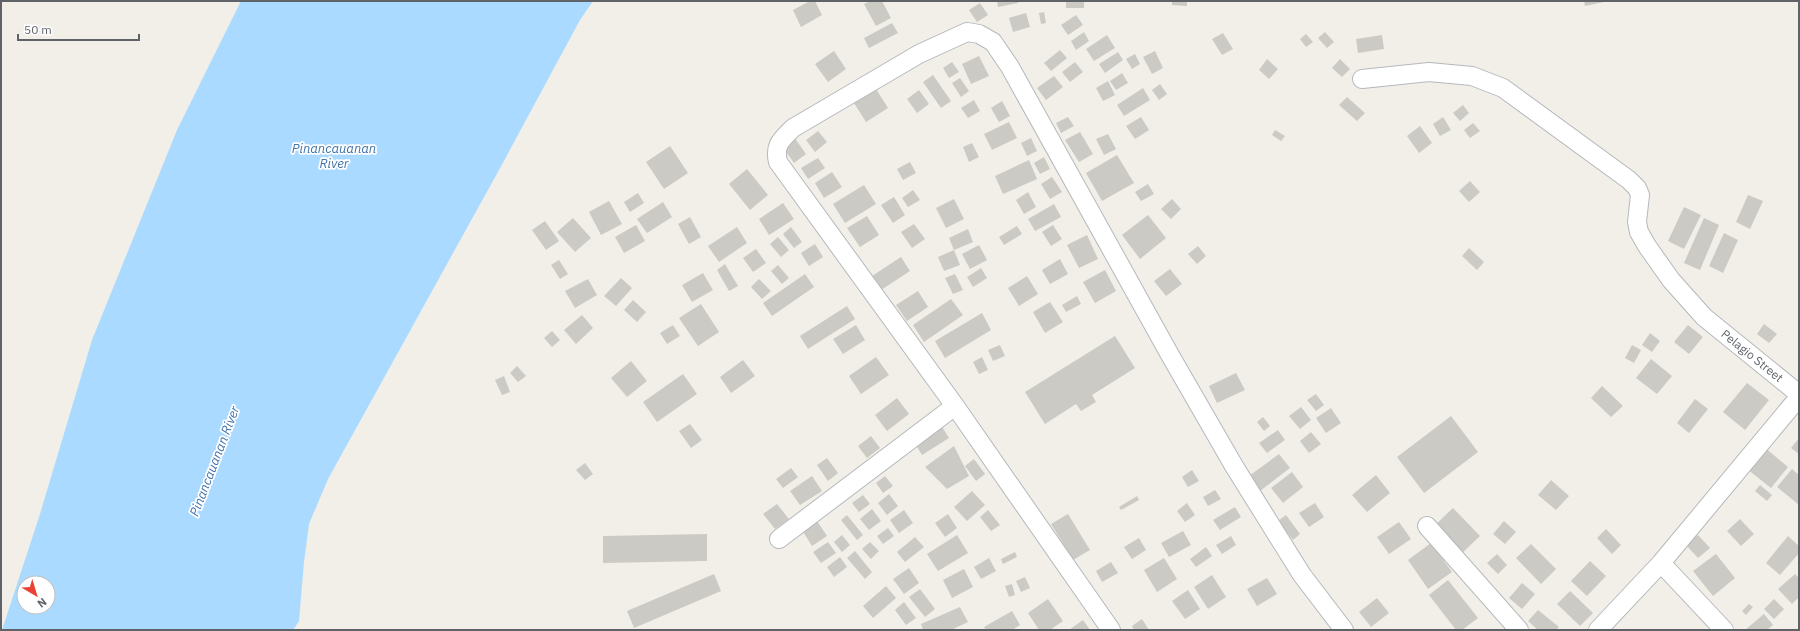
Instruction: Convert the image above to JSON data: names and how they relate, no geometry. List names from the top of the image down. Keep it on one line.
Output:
{"streets":{"street":["Pelagio Street"]},"water":["Pinancauanan River"],"scale_bar":"50 m","north":"bottom right"}
